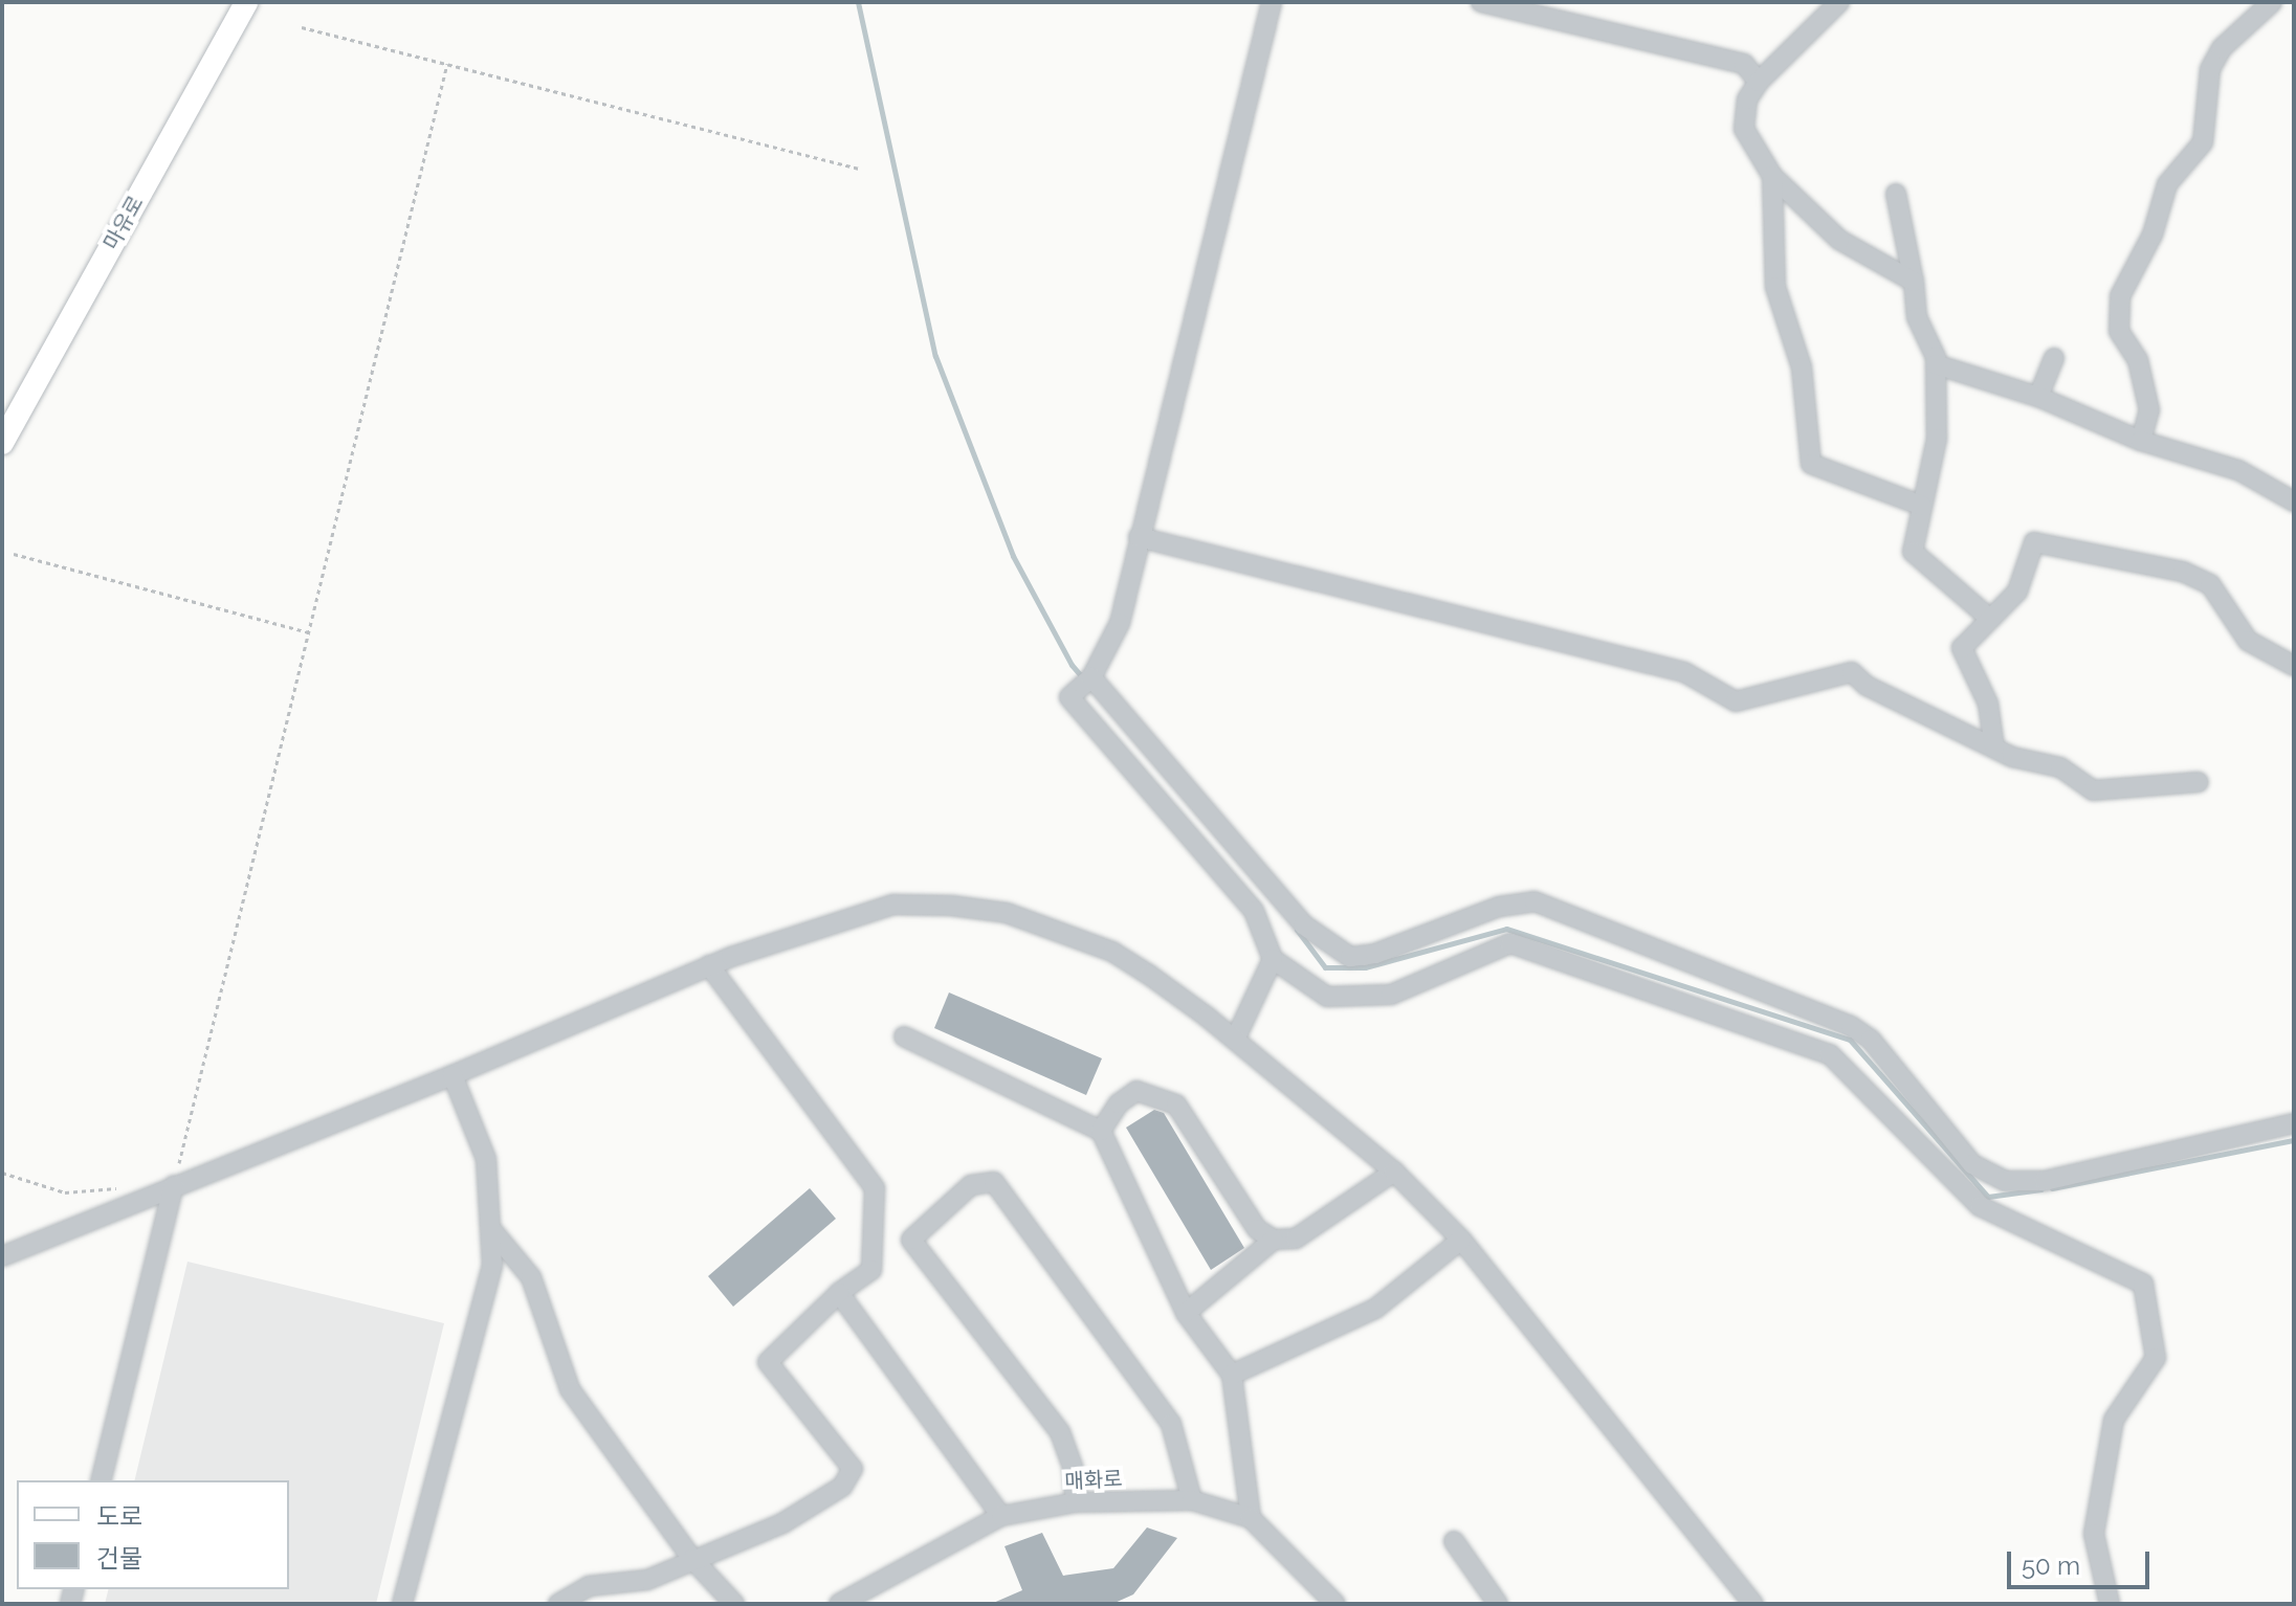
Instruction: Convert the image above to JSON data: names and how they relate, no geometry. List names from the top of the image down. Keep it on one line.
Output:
{"streets":{"main road":["마유로"],"street":["매화로"]},"legend":["도로","건물"],"scale_bar":"50 m"}
